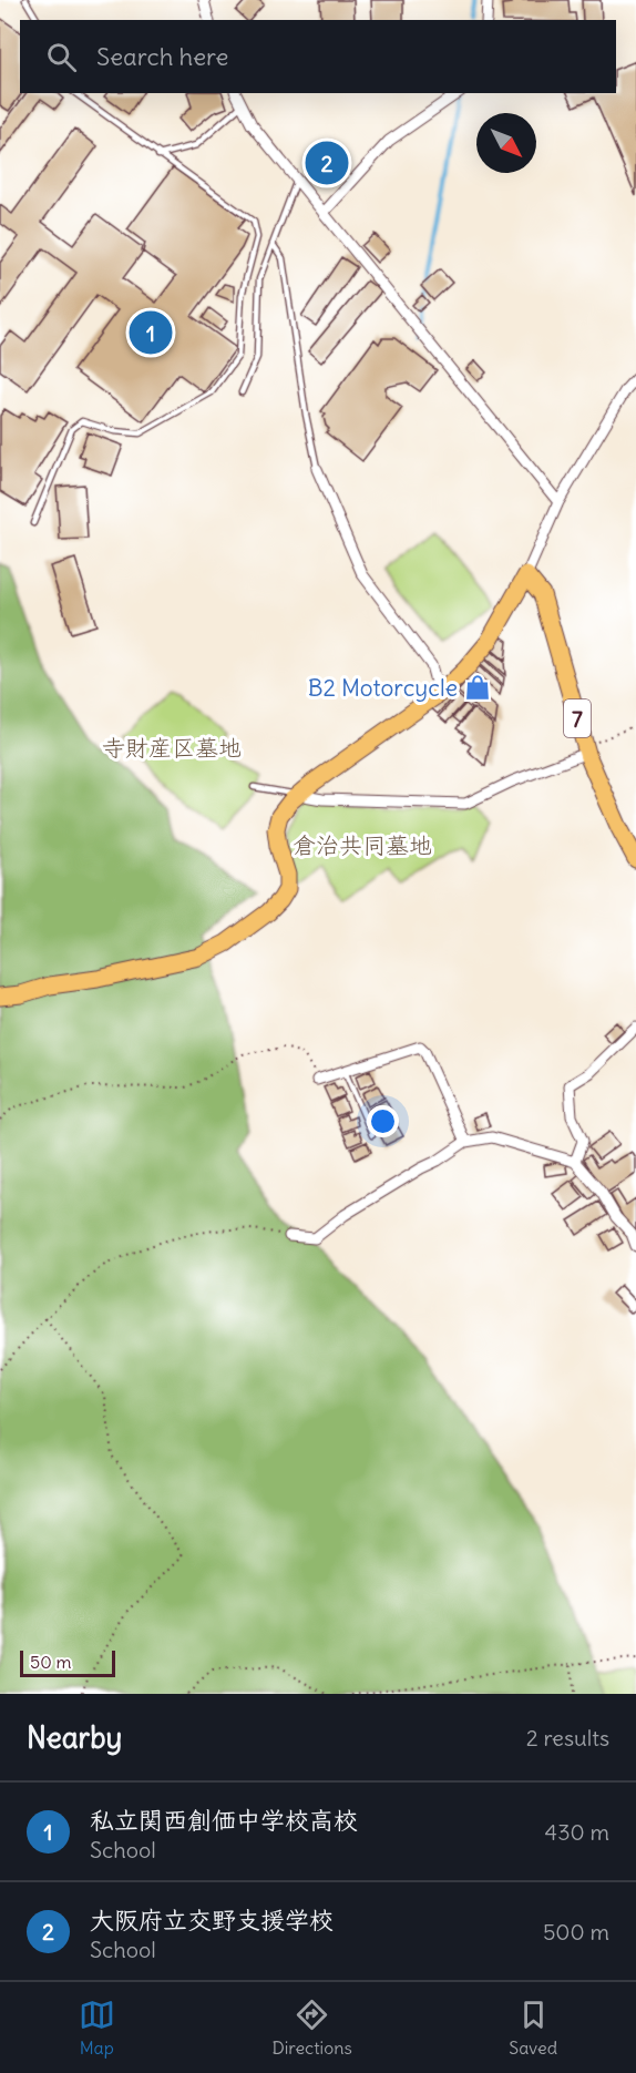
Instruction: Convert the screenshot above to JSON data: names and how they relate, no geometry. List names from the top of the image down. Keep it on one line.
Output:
{"streets":{"main road":["7"]},"parks":["寺財産区墓地","倉治共同墓地"],"places":{"shop":["B2 Motorcycle"]},"scale_bar":"50 m","north":"bottom right","page":{"search":"Search here","pins":["2","1"],"scale":"50 m","heading":["Nearby","2 results"],"list":[{"mark":"1","name":"私立関西創価中学校高校","note":"School","value":"430 m"},{"mark":"2","name":"大阪府立交野支援学校","note":"School","value":"500 m"}],"nav":["Map","Directions","Saved"]}}
